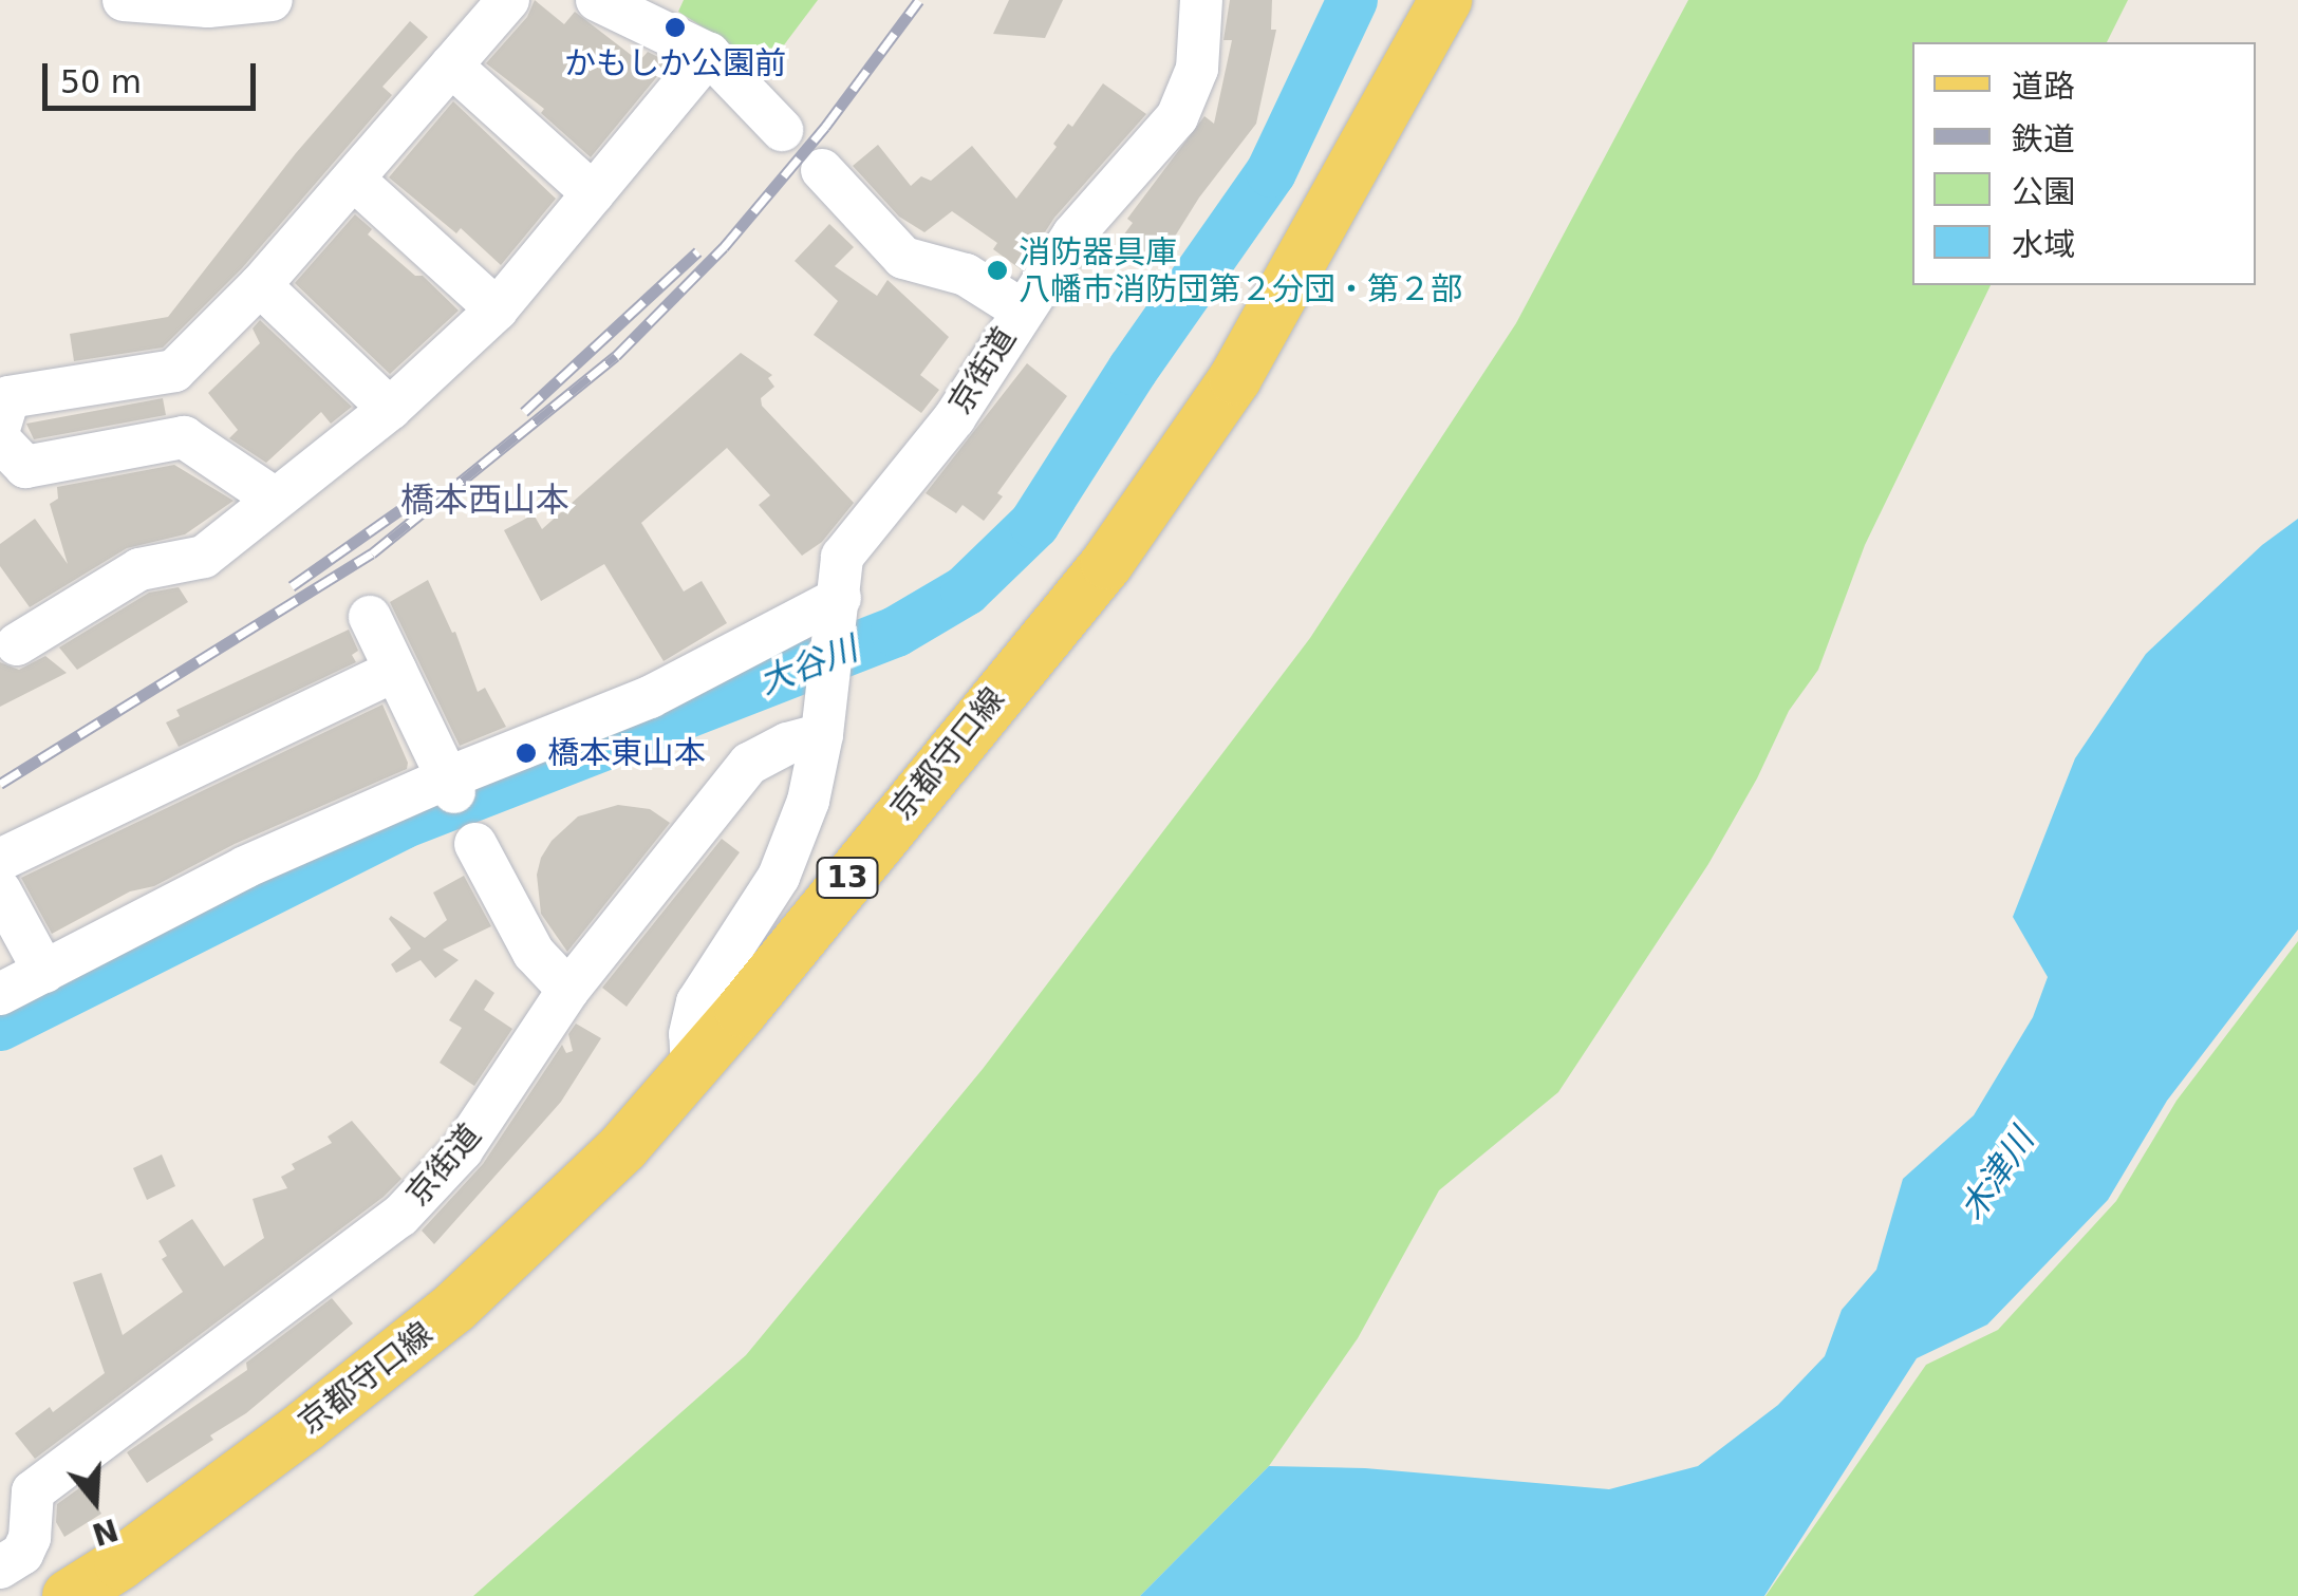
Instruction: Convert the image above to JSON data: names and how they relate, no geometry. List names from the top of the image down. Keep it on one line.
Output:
{"streets":{"main road":["京都守口線","13"],"street":["京街道"]},"crossings":[["京街道","京都守口線"]],"districts":["橋本西山本"],"water":["大谷川","木津川"],"places":["かもしか公園前","消防器具庫 八幡市消防団第２分団・第２部","橋本東山本"],"legend":["道路","鉄道","公園","水域"],"scale_bar":"50 m","north":"bottom"}
